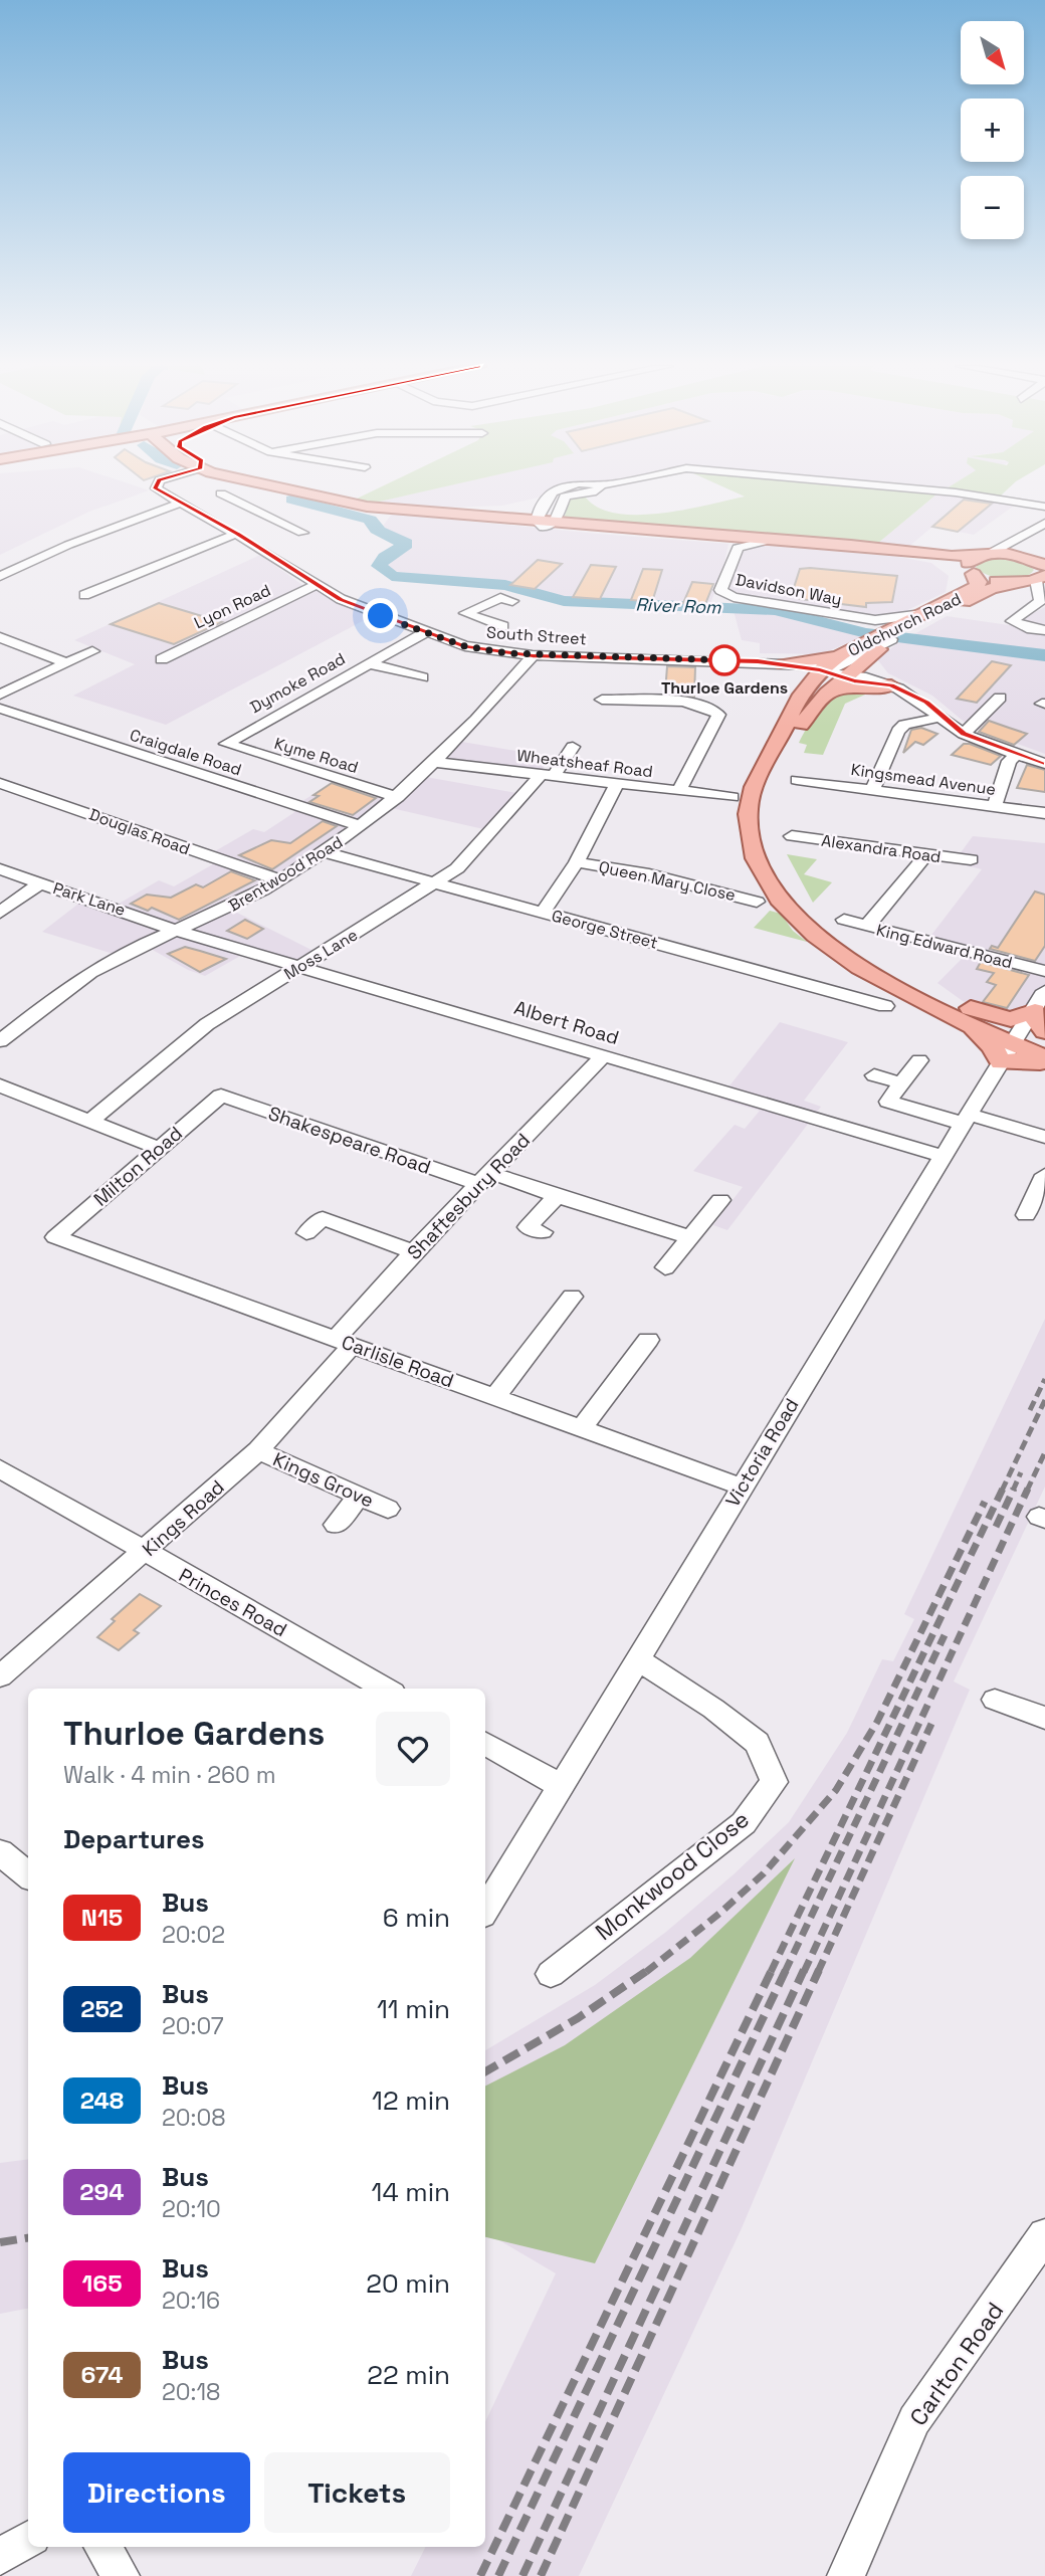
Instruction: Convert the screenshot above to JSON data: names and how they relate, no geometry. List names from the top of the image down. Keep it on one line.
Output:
{"streets":{"main road":["Oldchurch Road"],"street":["Davidson Way","Lyon Road","South Street","Dymoke Road","Craigdale Road","Kyme Road","Wheatsheaf Road","Kingsmead Avenue","Douglas Road","Alexandra Road","Brentwood Road","Queen Mary Close","Park Lane","George Street","King Edward Road","Moss Lane","Albert Road","Shakespeare Road","Milton Road","Shaftesbury Road","Carlisle Road","Victoria Road","Kings Grove","Kings Road","Princes Road","Monkwood Close","Carlton Road"]},"crossings":[["Davidson Way","Oldchurch Road"],["Lyon Road","South Street"],["Oldchurch Road","South Street"],["South Street","Dymoke Road"],["South Street","Brentwood Road"],["Dymoke Road","Kyme Road"],["Craigdale Road","Brentwood Road"],["Kyme Road","Brentwood Road"],["Wheatsheaf Road","Brentwood Road"],["Wheatsheaf Road","Moss Lane"],["Douglas Road","Brentwood Road"],["Brentwood Road","Park Lane"],["Brentwood Road","George Street"],["Brentwood Road","Albert Road"],["Park Lane","Albert Road"],["George Street","Moss Lane"],["Moss Lane","Albert Road"],["Albert Road","Shaftesbury Road"],["Albert Road","Victoria Road"],["Shakespeare Road","Milton Road"],["Shakespeare Road","Shaftesbury Road"],["Milton Road","Carlisle Road"],["Shaftesbury Road","Carlisle Road"],["Shaftesbury Road","Kings Road"],["Carlisle Road","Victoria Road"],["Carlisle Road","Kings Road"],["Victoria Road","Monkwood Close"],["Kings Grove","Kings Road"],["Kings Road","Princes Road"]],"water":["River Rom"],"places":["Thurloe Gardens"],"lines":["bus line N15"],"north":"bottom right","page":{"map_buttons":["+","−"],"heading":[["Thurloe Gardens","Walk · 4 min · 260 m"],"Departures"],"list":[{"mark":"N15","name":"Bus","note":"20:02","value":"6 min"},{"mark":"252","name":"Bus","note":"20:07","value":"11 min"},{"mark":"248","name":"Bus","note":"20:08","value":"12 min"},{"mark":"294","name":"Bus","note":"20:10","value":"14 min"},{"mark":"165","name":"Bus","note":"20:16","value":"20 min"},{"mark":"674","name":"Bus","note":"20:18","value":"22 min"}],"buttons":["Directions","Tickets"]}}
